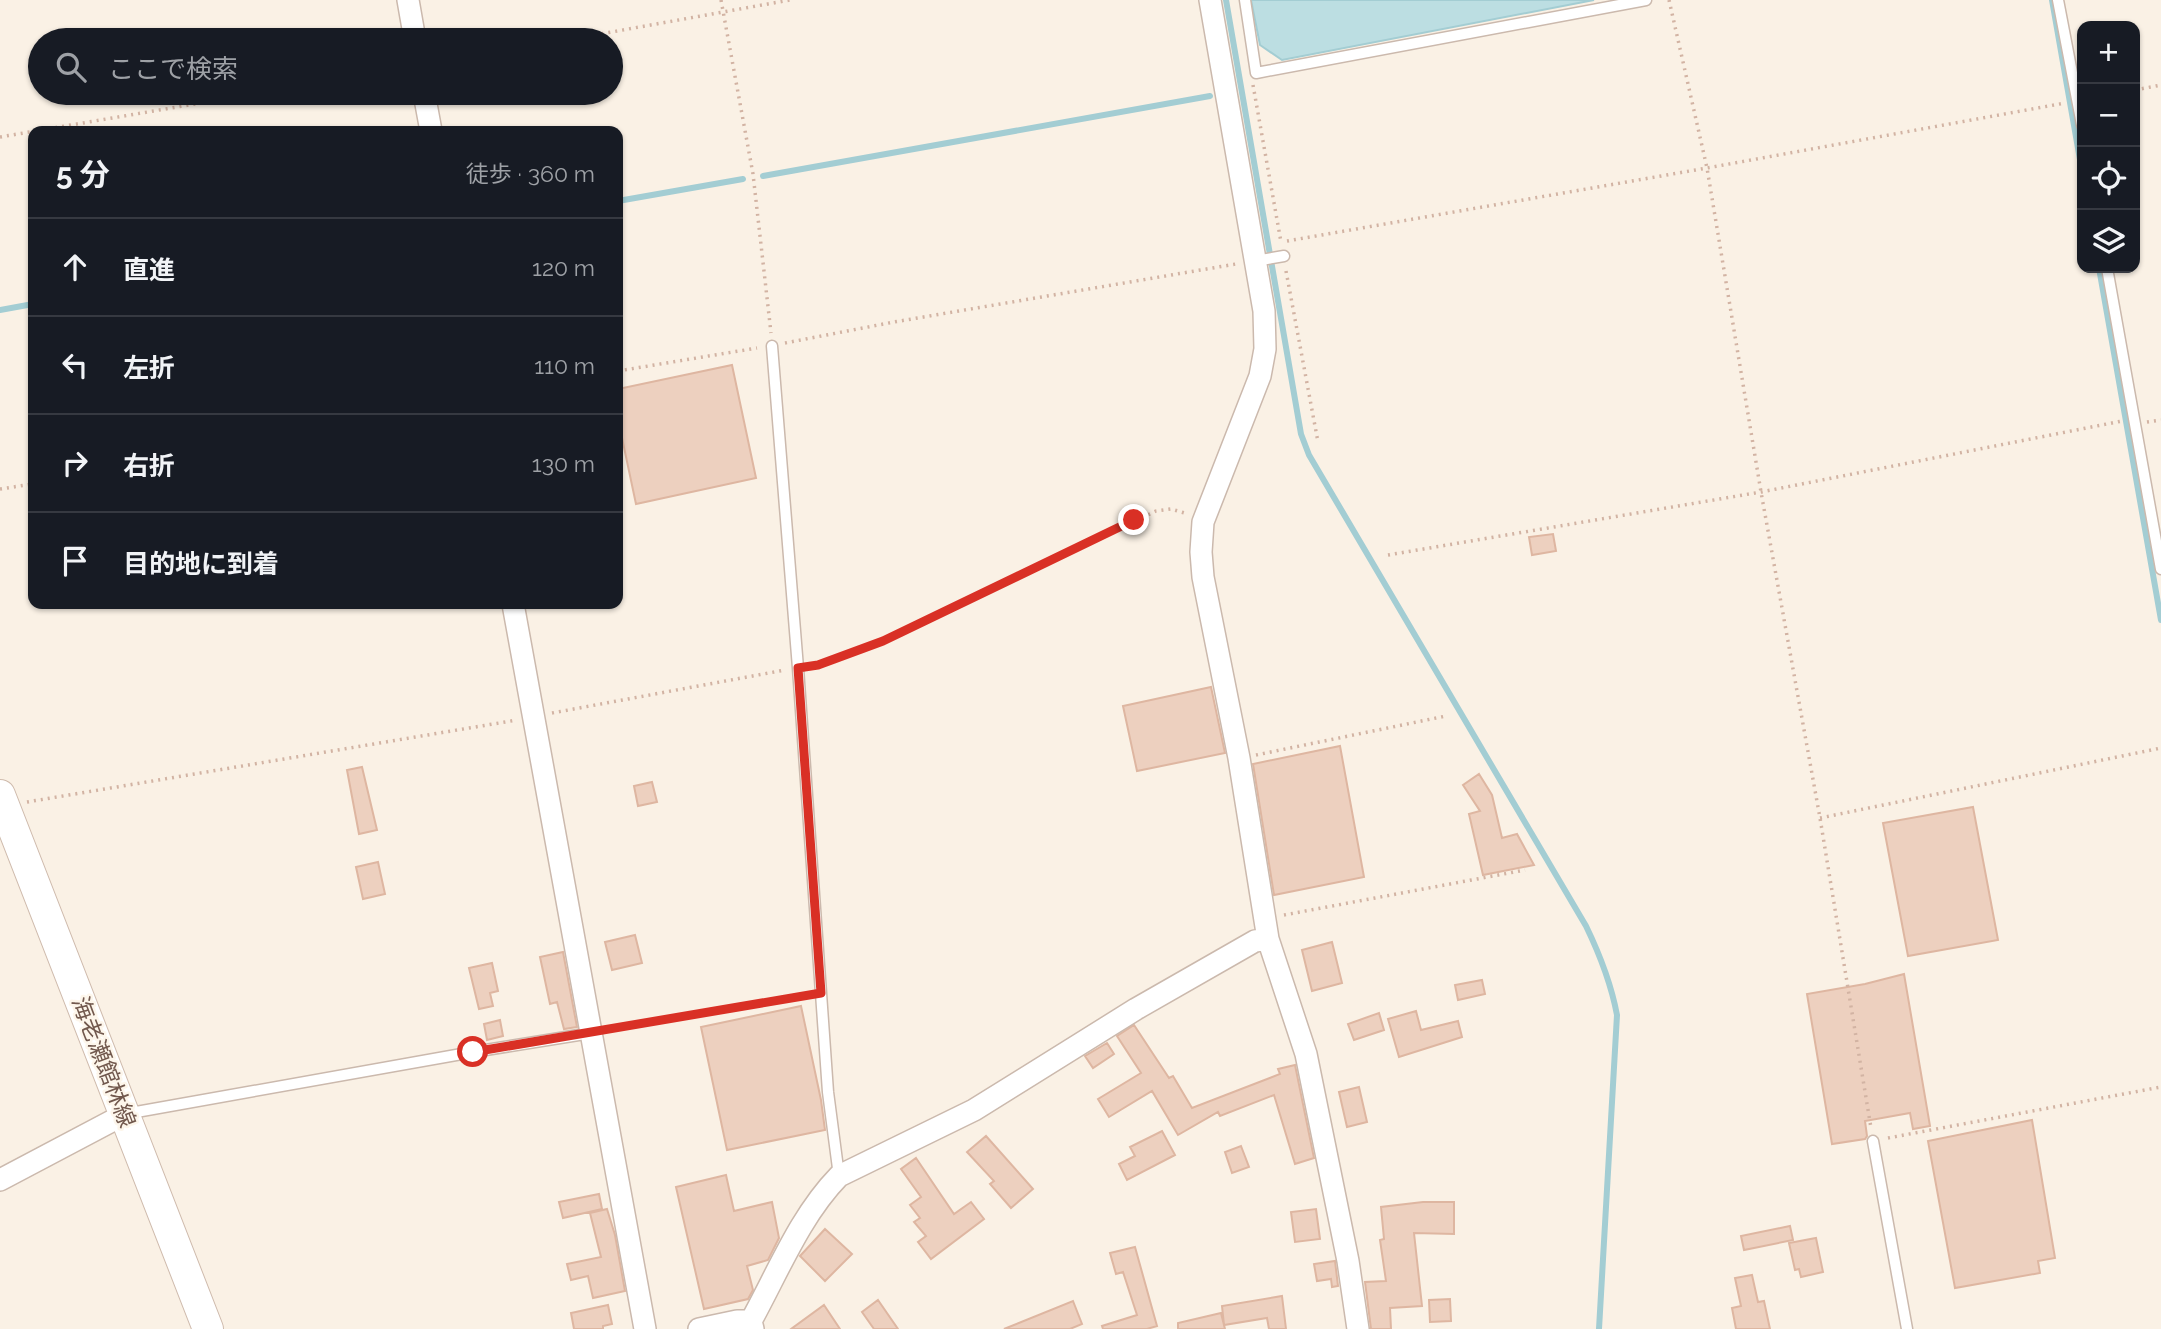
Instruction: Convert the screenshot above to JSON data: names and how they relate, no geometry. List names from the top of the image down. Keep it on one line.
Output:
{"streets":{"main road":["海老瀬館林線"]},"page":{"map_buttons":["+","−"],"search":"ここで検索","heading":["5 分","徒歩 · 360 m"],"list":[["直進","120 m"],["左折","110 m"],["右折","130 m"],"目的地に到着"]}}
